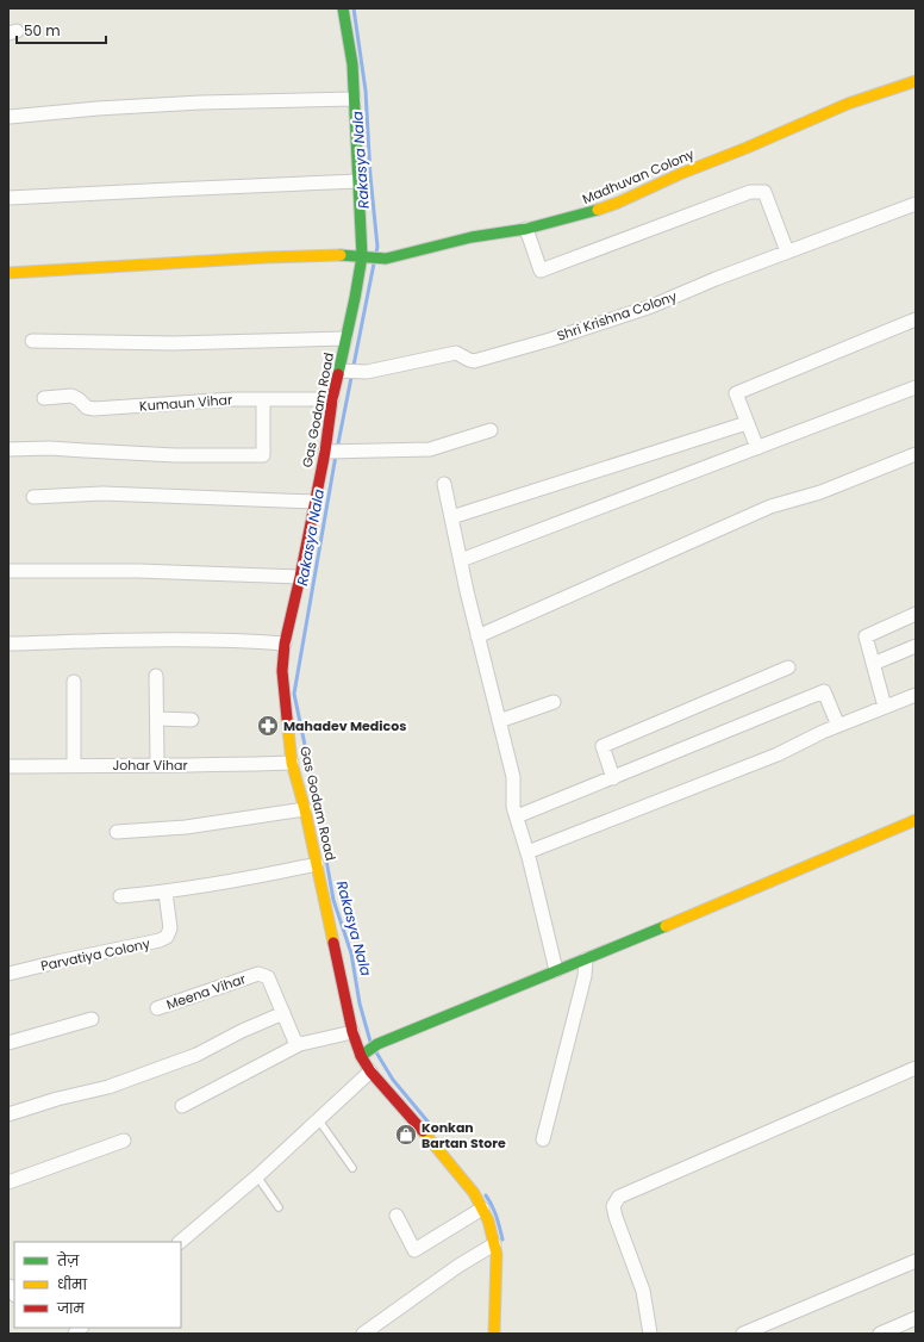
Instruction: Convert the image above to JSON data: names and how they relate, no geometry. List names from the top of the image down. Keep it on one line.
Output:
{"streets":{"street":["Madhuvan Colony","Shri Krishna Colony","Kumaun Vihar","Gas Godam Road","Johar Vihar","Parvatiya Colony","Meena Vihar"]},"crossings":[["Madhuvan Colony","Gas Godam Road"],["Shri Krishna Colony","Gas Godam Road"],["Kumaun Vihar","Gas Godam Road"],["Gas Godam Road","Johar Vihar"]],"water":["Rakasya Nala"],"places":{"pharmacy":["Mahadev Medicos"],"shop":["Konkan Bartan Store"]},"legend":["तेज़","धीमा","जाम"],"scale_bar":"50 m"}
